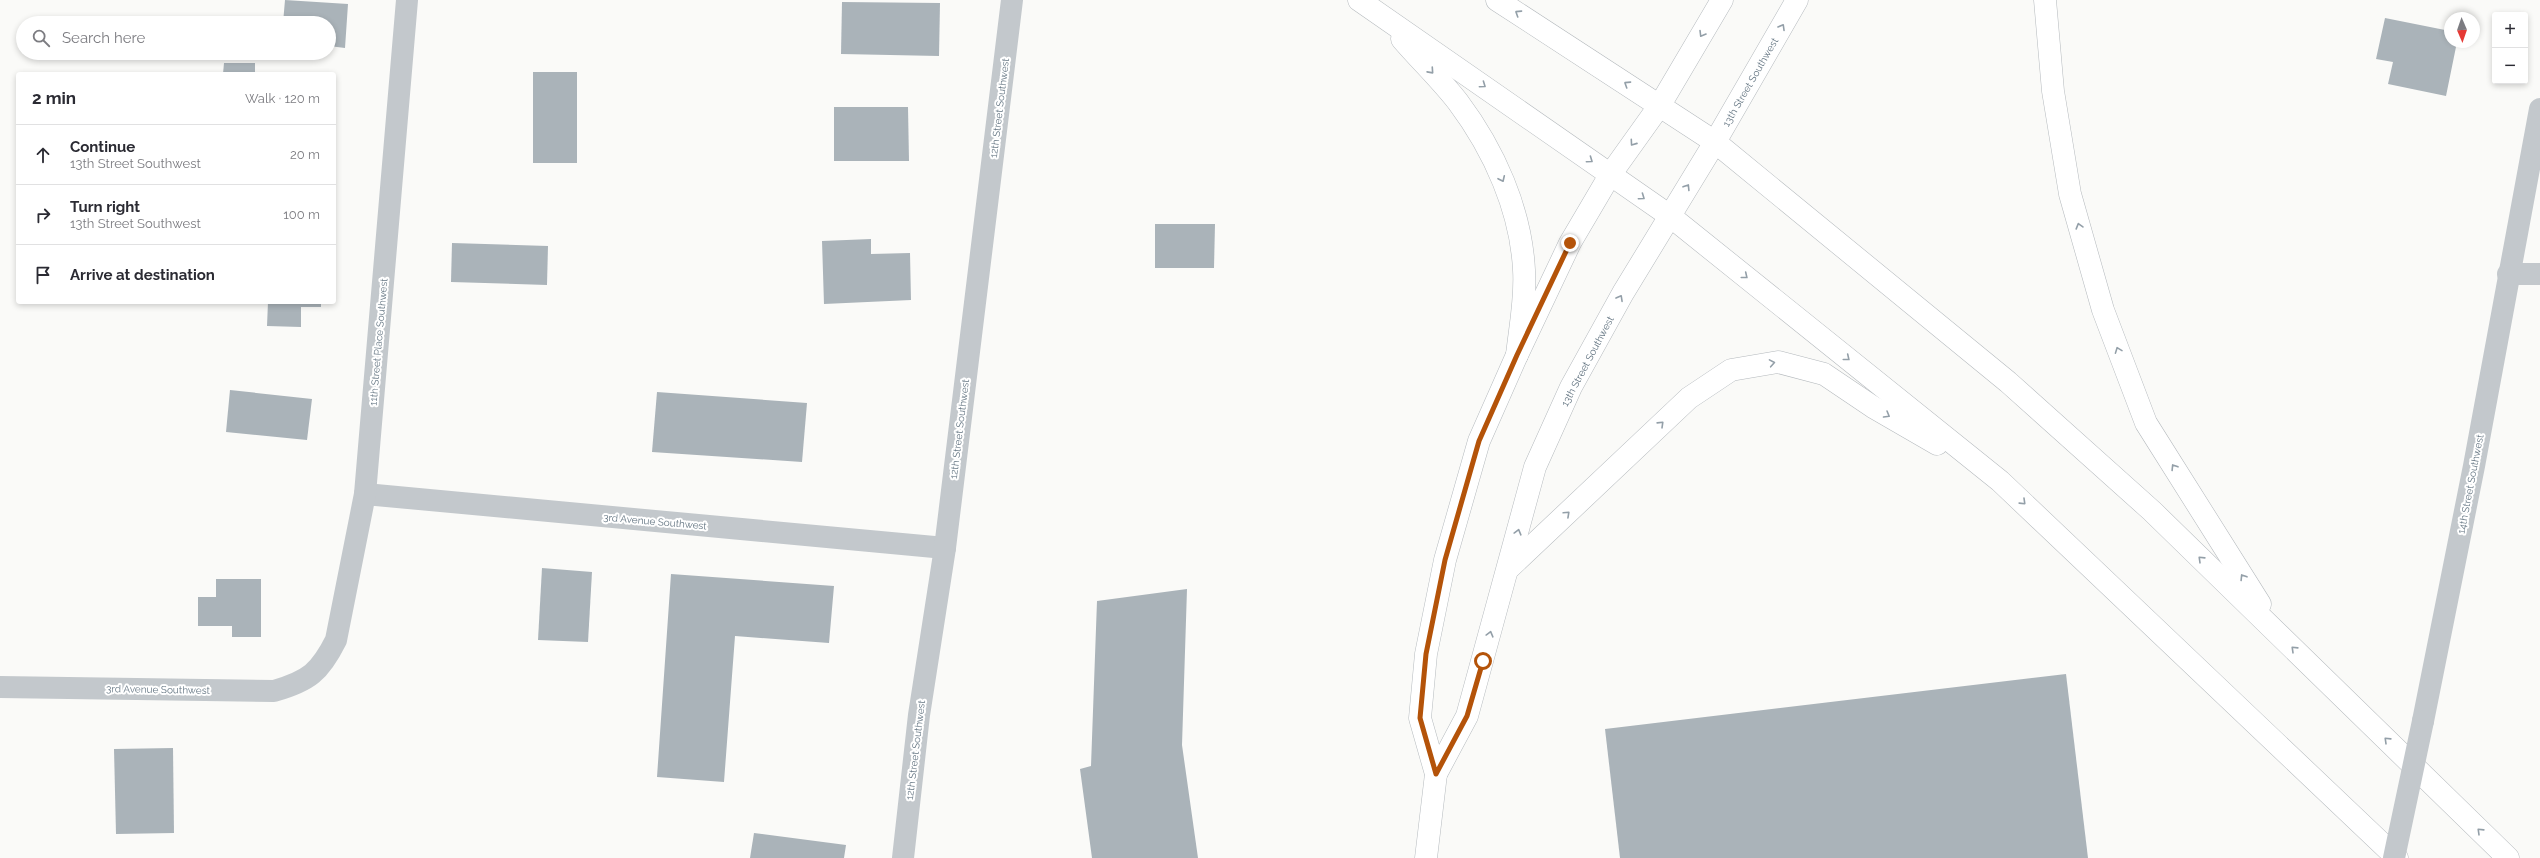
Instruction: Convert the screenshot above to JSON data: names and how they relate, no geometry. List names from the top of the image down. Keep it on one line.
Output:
{"streets":{"main road":["13th Street Southwest"],"street":["12th Street Southwest","11th Street Place Southwest","14th Street Southwest","3rd Avenue Southwest"]},"crossings":[["12th Street Southwest","3rd Avenue Southwest"],["11th Street Place Southwest","3rd Avenue Southwest"]],"north":"bottom","page":{"map_buttons":["+","−"],"search":"Search here","heading":["2 min","Walk · 120 m"],"list":[["Continue","13th Street Southwest","20 m"],["Turn right","13th Street Southwest","100 m"],"Arrive at destination"]}}
